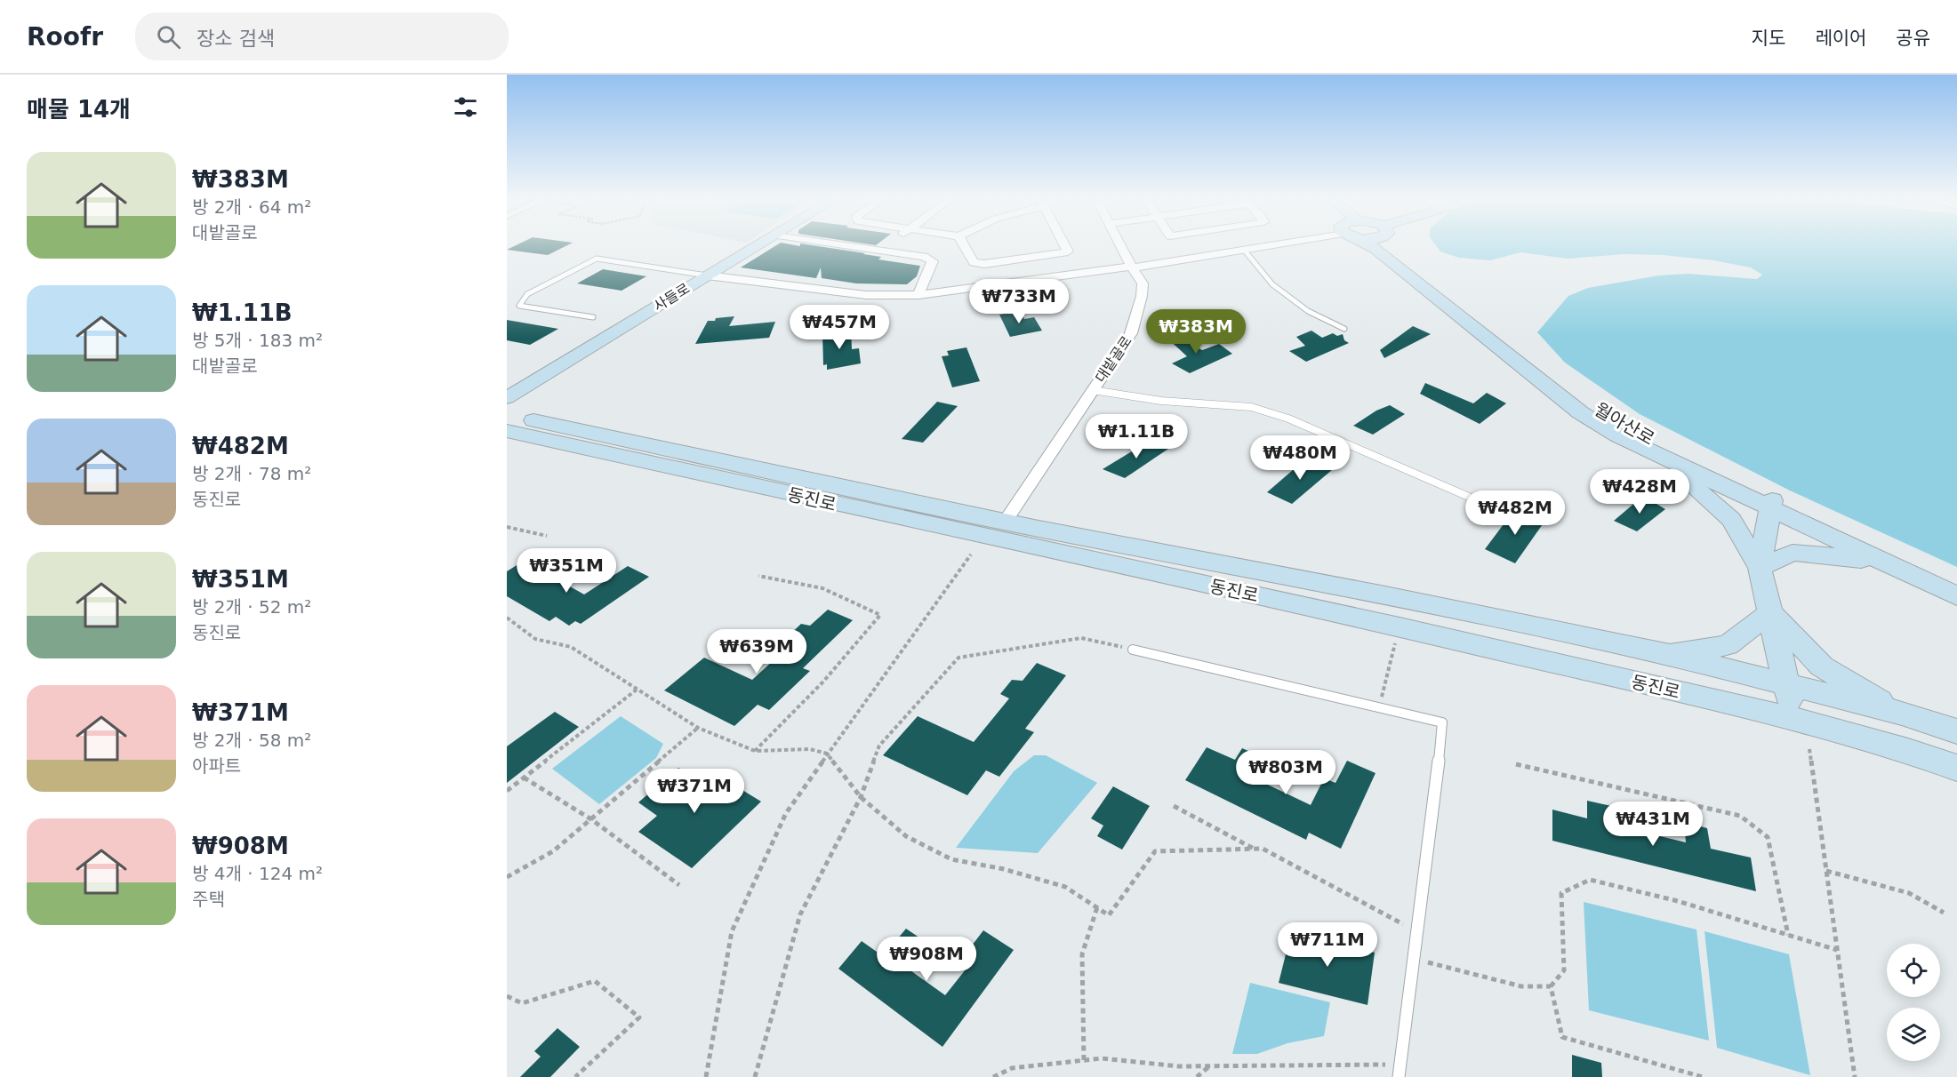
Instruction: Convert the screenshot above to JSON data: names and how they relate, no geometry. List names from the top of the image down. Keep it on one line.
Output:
{"streets":{"street":["사들로","대밭골로","월아산로","동진로"]},"crossings":[["대밭골로","동진로"]],"page":{"header":"Roofr","search":"장소 검색","nav":["지도","레이어","공유"],"heading":"매물 14개","list":[{"name":"₩383M","note":"방 2개 · 64 m² · 대밭골로"},{"name":"₩1.11B","note":"방 5개 · 183 m² · 대밭골로"},{"name":"₩482M","note":"방 2개 · 78 m² · 동진로"},{"name":"₩351M","note":"방 2개 · 52 m² · 동진로"},{"name":"₩371M","note":"방 2개 · 58 m² · 아파트"},{"name":"₩908M","note":"방 4개 · 124 m² · 주택"}],"price":["₩733M","₩457M","₩383M","₩1.11B","₩480M","₩428M","₩482M","₩351M","₩639M","₩803M","₩371M","₩431M","₩711M","₩908M"]}}
